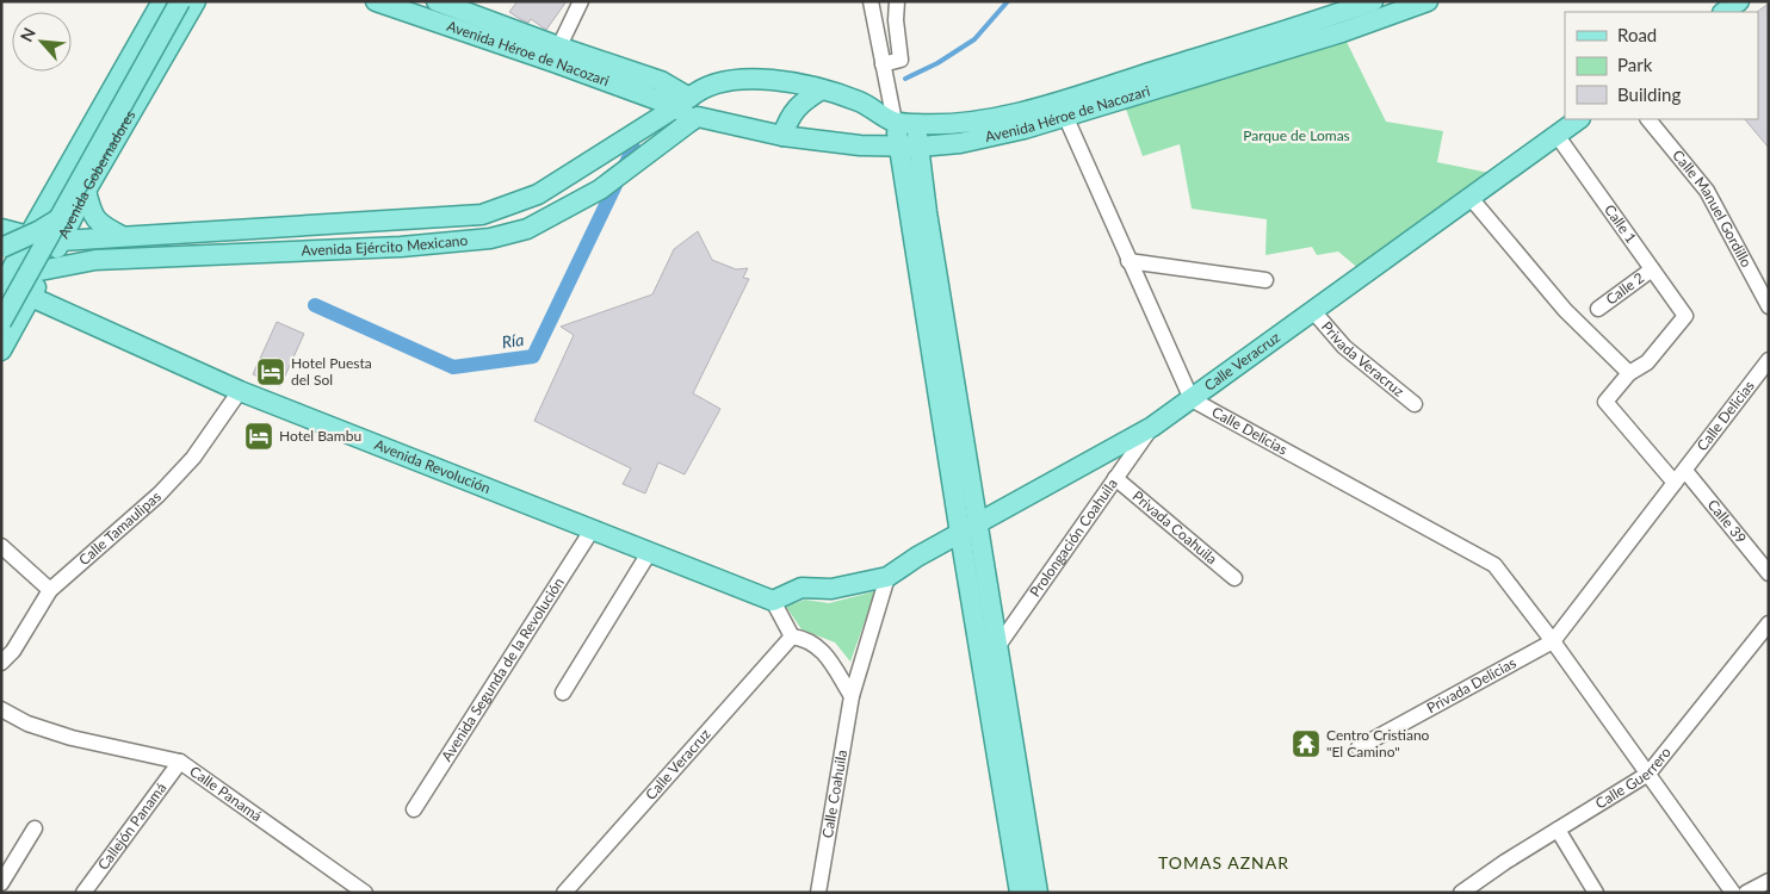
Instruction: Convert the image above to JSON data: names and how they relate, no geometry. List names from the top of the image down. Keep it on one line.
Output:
{"streets":{"main road":["Avenida Héroe de Nacozari","Avenida Gobernadores","Avenida Ejército Mexicano","Calle Veracruz","Avenida Revolución"],"street":["Calle Manuel Gordillo","Calle 1","Calle 2","Privada Veracruz","Calle Delicias","Calle 39","Calle Tamaulipas","Privada Coahuila","Prolongación Coahuila","Avenida Segunda de la Revolución","Privada Delicias","Calle Guerrero","Calle Panamá","Calle Coahuila","Callejón Panamá"]},"crossings":[["Avenida Héroe de Nacozari","Avenida Ejército Mexicano"],["Avenida Gobernadores","Avenida Ejército Mexicano"],["Avenida Gobernadores","Avenida Revolución"],["Calle 1","Calle 2"],["Calle 1","Calle Veracruz"],["Avenida Ejército Mexicano","Avenida Revolución"],["Privada Veracruz","Calle Veracruz"],["Calle Veracruz","Calle Delicias"],["Calle Veracruz","Prolongación Coahuila"],["Calle Veracruz","Calle Coahuila"],["Calle Delicias","Calle 39"],["Calle Delicias","Privada Delicias"],["Calle Delicias","Calle Guerrero"],["Avenida Revolución","Calle Tamaulipas"],["Avenida Revolución","Avenida Segunda de la Revolución"],["Privada Coahuila","Prolongación Coahuila"],["Calle Panamá","Callejón Panamá"]],"districts":["TOMAS AZNAR"],"water":["Ría"],"parks":["Parque de Lomas"],"places":{"hotel":["Hotel Puesta del Sol","Hotel Bambu"],"temple":["Centro Cristiano \"El Camino\""]},"legend":["Road","Park","Building"],"north":"top left"}
